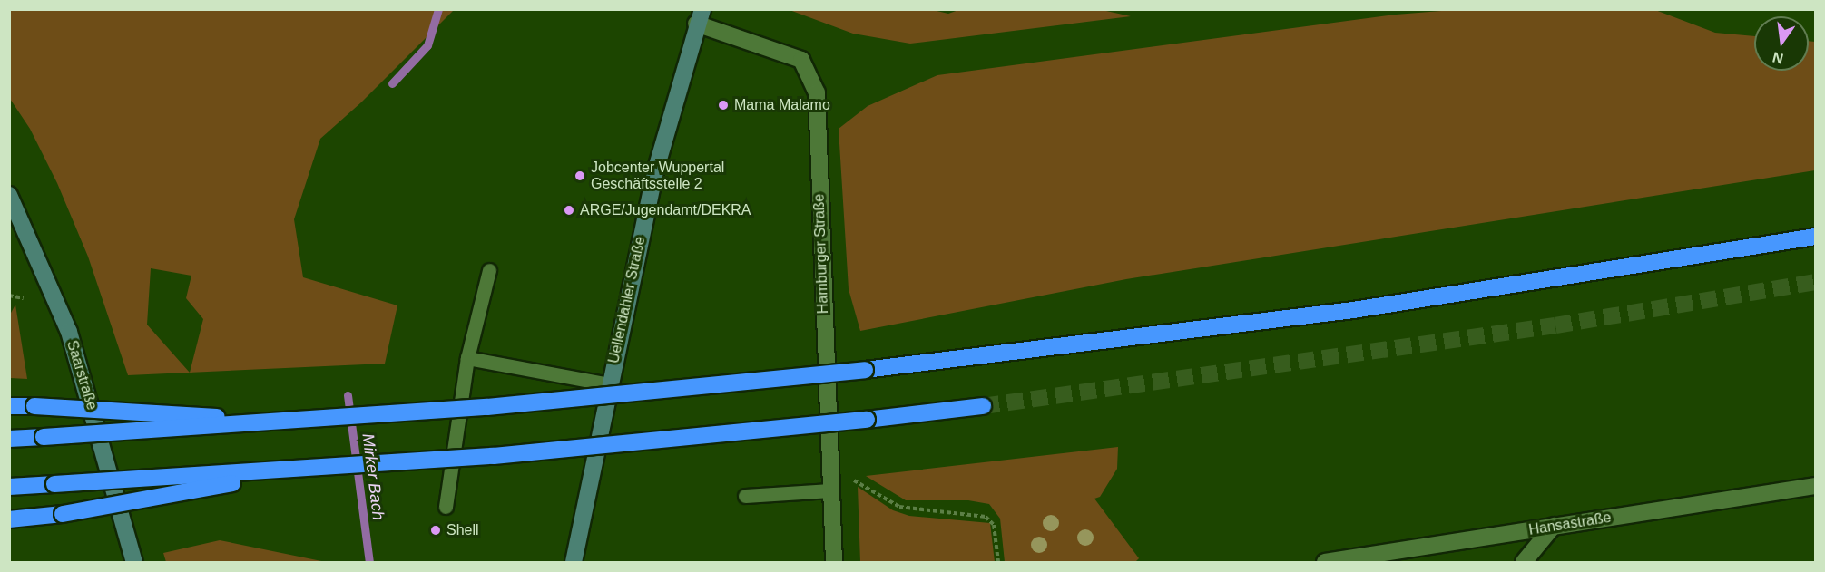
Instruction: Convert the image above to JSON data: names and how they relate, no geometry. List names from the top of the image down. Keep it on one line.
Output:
{"streets":{"main road":["Uellendahler Straße","Saarstraße"],"street":["Hamburger Straße","Hansastraße"]},"crossings":[["Hamburger Straße","Uellendahler Straße"]],"water":["Mirker Bach"],"places":["Mama Malamo","Jobcenter Wuppertal Geschäftsstelle 2","ARGE/Jugendamt/DEKRA","Shell"],"north":"bottom"}
